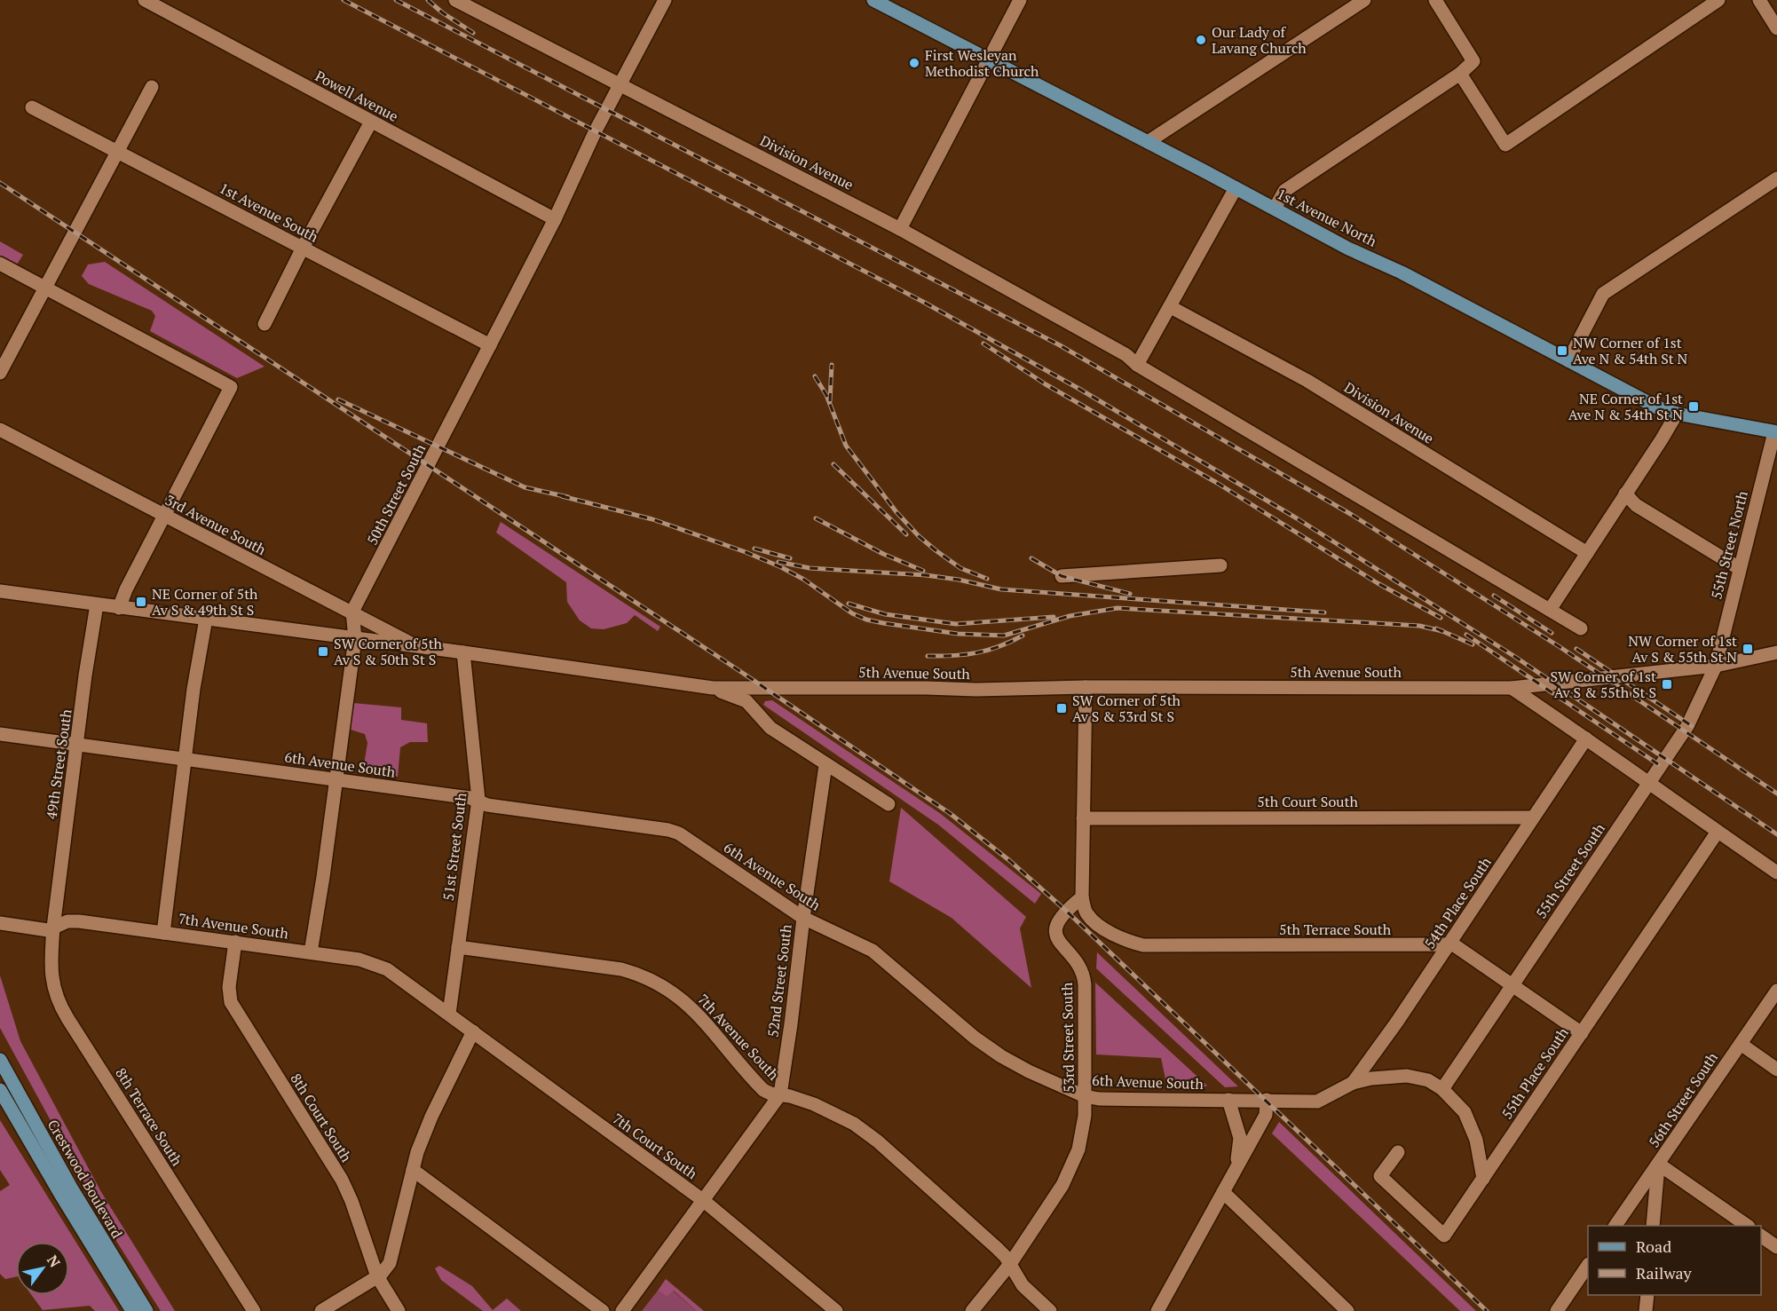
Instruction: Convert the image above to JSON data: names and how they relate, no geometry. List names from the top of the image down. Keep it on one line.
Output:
{"streets":{"main road":["1st Avenue North","Crestwood Boulevard"],"street":["Powell Avenue","Division Avenue","1st Avenue South","50th Street South","3rd Avenue South","55th Street North","5th Avenue South","49th Street South","6th Avenue South","5th Court South","51st Street South","55th Street South","54th Place South","7th Avenue South","5th Terrace South","52nd Street South","53rd Street South","55th Place South","56th Street South","8th Terrace South","8th Court South","7th Court South"]},"crossings":[["Powell Avenue","50th Street South"],["Division Avenue","50th Street South"],["1st Avenue South","50th Street South"],["1st Avenue North","55th Street North"],["50th Street South","3rd Avenue South"],["3rd Avenue South","5th Avenue South"],["55th Street North","55th Street South"],["5th Avenue South","49th Street South"],["5th Avenue South","51st Street South"],["49th Street South","6th Avenue South"],["49th Street South","7th Avenue South"],["49th Street South","8th Terrace South"],["6th Avenue South","51st Street South"],["6th Avenue South","55th Street South"],["6th Avenue South","54th Place South"],["6th Avenue South","52nd Street South"],["6th Avenue South","53rd Street South"],["6th Avenue South","55th Place South"],["5th Court South","54th Place South"],["51st Street South","7th Avenue South"],["51st Street South","7th Court South"],["55th Street South","5th Terrace South"],["54th Place South","5th Terrace South"],["7th Avenue South","52nd Street South"],["7th Avenue South","53rd Street South"],["7th Avenue South","8th Terrace South"],["7th Avenue South","8th Court South"],["7th Avenue South","7th Court South"],["5th Terrace South","53rd Street South"],["5th Terrace South","55th Place South"],["52nd Street South","7th Court South"]],"places":{"other":["Our Lady of Lavang Church","First Wesleyan Methodist Church"],"transit":["NW Corner of 1st Ave N & 54th St N","NE Corner of 1st Ave N & 54th St N","NE Corner of 5th Av S & 49th St S","NW Corner of 1st Av S & 55th St N","SW Corner of 5th Av S & 50th St S","SW Corner of 1st Av S & 55th St S","SW Corner of 5th Av S & 53rd St S"]},"legend":["Road","Railway"],"north":"top right"}
